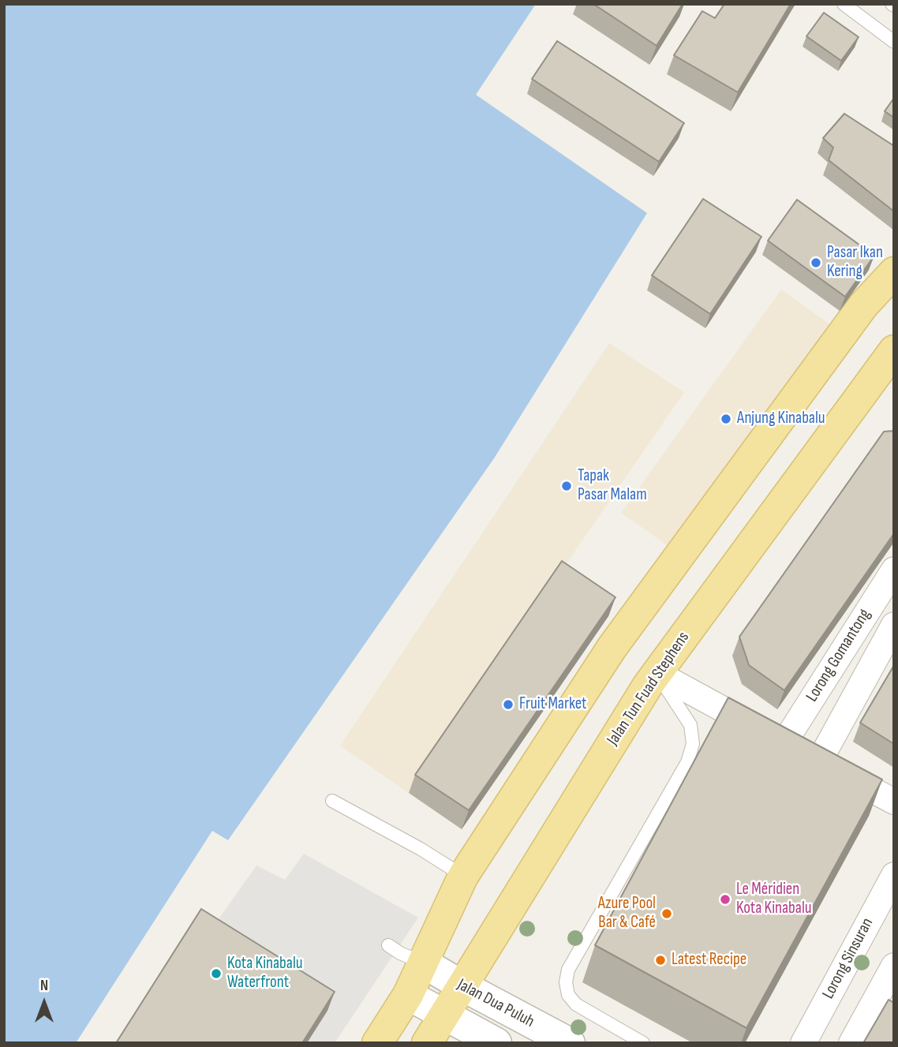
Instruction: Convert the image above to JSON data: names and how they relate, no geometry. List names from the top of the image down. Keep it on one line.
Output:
{"streets":{"main road":["Jalan Tun Fuad Stephens"],"street":["Lorong Gomantong","Lorong Sinsuran","Jalan Dua Puluh"]},"crossings":[["Jalan Tun Fuad Stephens","Jalan Dua Puluh"]],"places":["Pasar Ikan Kering","Anjung Kinabalu","Tapak Pasar Malam","Fruit Market","Le Méridien Kota Kinabalu","Azure Pool Bar & Café","Latest Recipe","Kota Kinabalu Waterfront"],"north":"top"}
